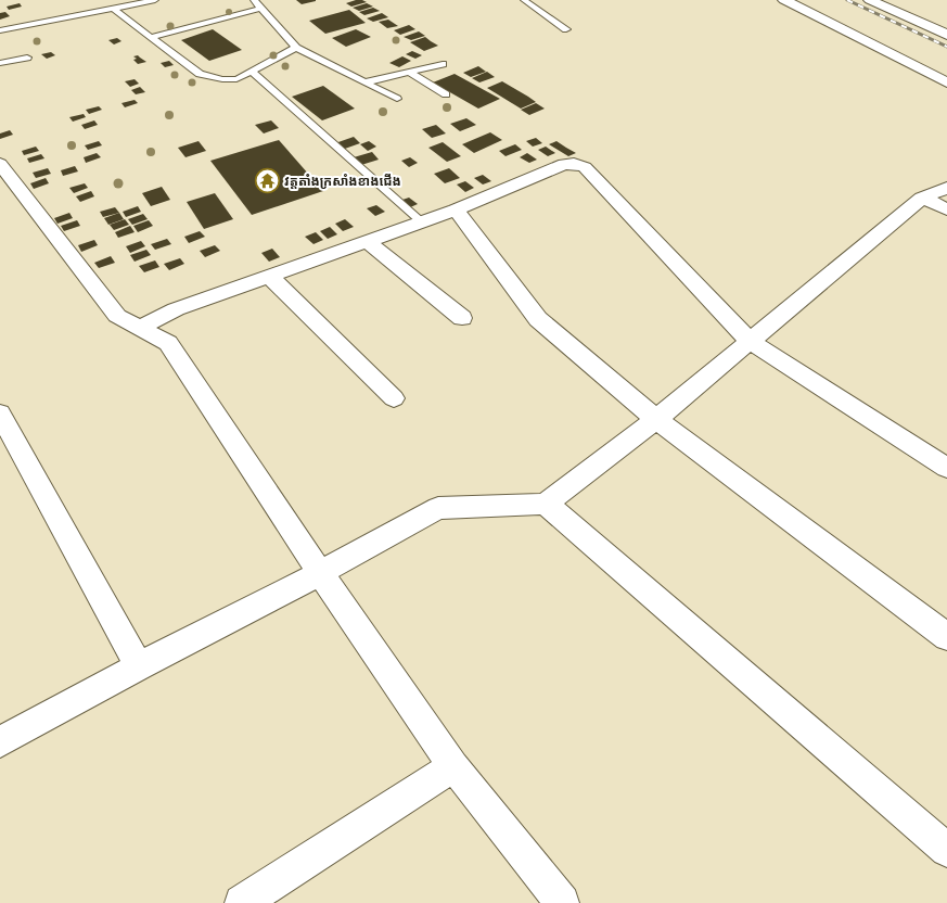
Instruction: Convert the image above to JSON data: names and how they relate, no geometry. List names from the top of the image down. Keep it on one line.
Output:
{"places":{"temple":["វត្តតាំងក្រសាំងខាងជើង"]}}
